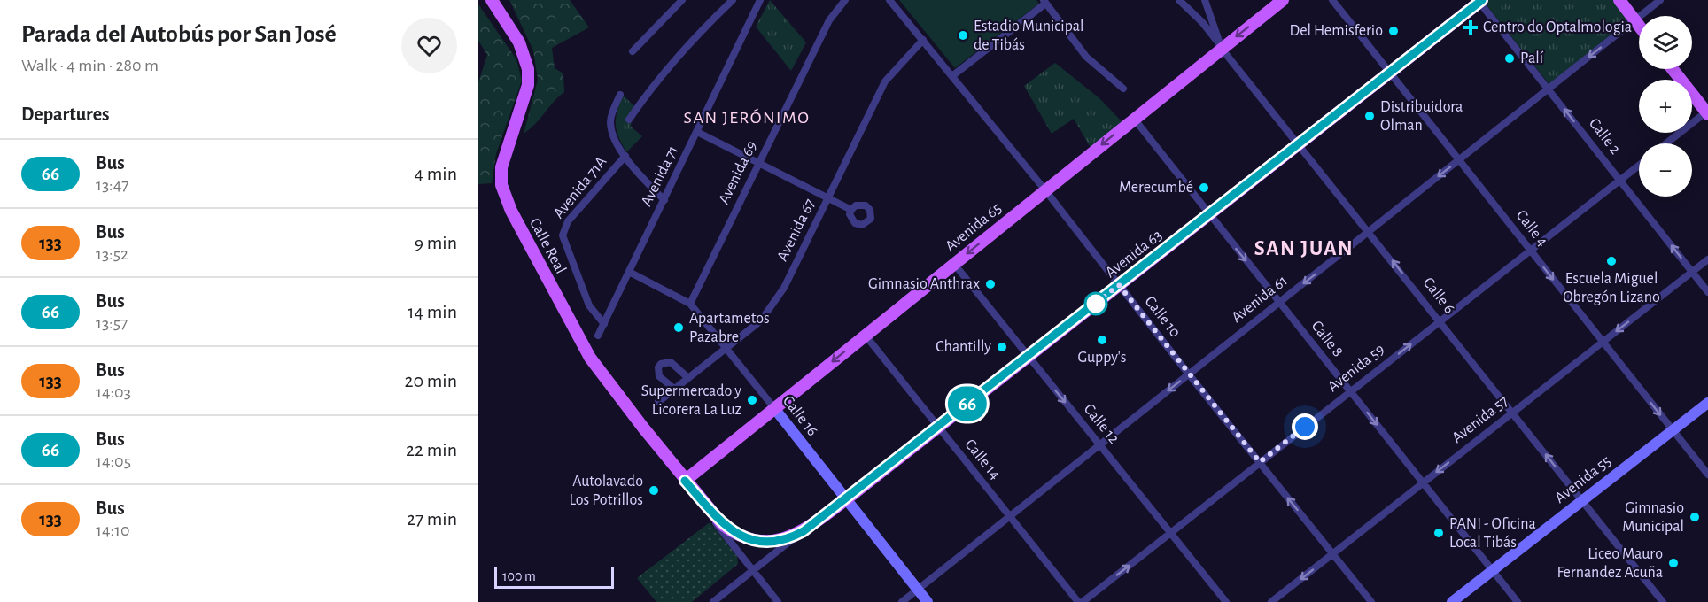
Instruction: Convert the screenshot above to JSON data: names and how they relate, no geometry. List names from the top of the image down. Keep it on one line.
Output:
{"streets":{"main road":["Avenida 65","Calle Real","Avenida 63"],"street":["Calle 2","Avenida 69","Avenida 71","Avenida 71A","Calle 4","Avenida 67","Calle 6","Avenida 61","Calle 10","Calle 8","Avenida 59","Calle 16","Avenida 57","Calle 12","Calle 14","Avenida 55"]},"crossings":[["Calle 2","Avenida 63"],["Calle 2","Avenida 61"],["Calle 2","Avenida 59"],["Calle 2","Avenida 57"],["Avenida 69","Calle 16"],["Avenida 71","Avenida 71A"],["Avenida 71","Calle 16"],["Avenida 65","Calle Real"],["Avenida 65","Avenida 63"],["Avenida 65","Calle 6"],["Avenida 65","Calle 10"],["Avenida 65","Calle 8"],["Avenida 65","Calle 16"],["Avenida 65","Calle 12"],["Avenida 65","Calle 14"],["Calle 4","Avenida 63"],["Calle 4","Avenida 61"],["Calle 4","Avenida 59"],["Calle 4","Avenida 57"],["Calle 4","Avenida 55"],["Avenida 67","Calle 10"],["Avenida 67","Calle 16"],["Calle Real","Avenida 63"],["Avenida 63","Calle 6"],["Avenida 63","Calle 10"],["Avenida 63","Calle 8"],["Avenida 63","Calle 16"],["Avenida 63","Calle 12"],["Avenida 63","Calle 14"],["Calle 6","Avenida 61"],["Calle 6","Avenida 59"],["Calle 6","Avenida 57"],["Calle 6","Avenida 55"],["Avenida 61","Calle 10"],["Avenida 61","Calle 8"],["Avenida 61","Calle 16"],["Avenida 61","Calle 12"],["Avenida 61","Calle 14"],["Calle 10","Avenida 59"],["Calle 10","Avenida 57"],["Calle 8","Avenida 59"],["Calle 8","Avenida 57"],["Calle 8","Avenida 55"],["Avenida 59","Calle 12"],["Avenida 59","Calle 14"]],"one_way":["Calle 2","Avenida 65","Calle 4","Avenida 61","Calle 8","Avenida 57"],"districts":["SAN JERÓNIMO","SAN JUAN"],"places":{"health":["Centro do Optalmologia"],"other":["Del Hemisferio","Estadio Municipal de Tibás","Palí","Distribuidora Olman","Merecumbé","Escuela Miguel Obregón Lizano","Gimnasio Anthrax","Apartametos Pazabre","Guppy's","Chantilly","Supermercado y Licorera La Luz","Autolavado Los Potrillos","Gimnasio Municipal","PANI - Oficina Local Tibás","Liceo Mauro Fernandez Acuña"]},"lines":["bus line 66"],"scale_bar":"100 m","page":{"heading":[["Parada del Autobús por San José","Walk · 4 min · 280 m"],"Departures"],"on_map":"66","map_buttons":["+","−"],"list":[{"mark":"66","name":"Bus","note":"13:47","value":"4 min"},{"mark":"133","name":"Bus","note":"13:52","value":"9 min"},{"mark":"66","name":"Bus","note":"13:57","value":"14 min"},{"mark":"133","name":"Bus","note":"14:03","value":"20 min"},{"mark":"66","name":"Bus","note":"14:05","value":"22 min"},{"mark":"133","name":"Bus","note":"14:10","value":"27 min"}],"scale":"100 m"}}
